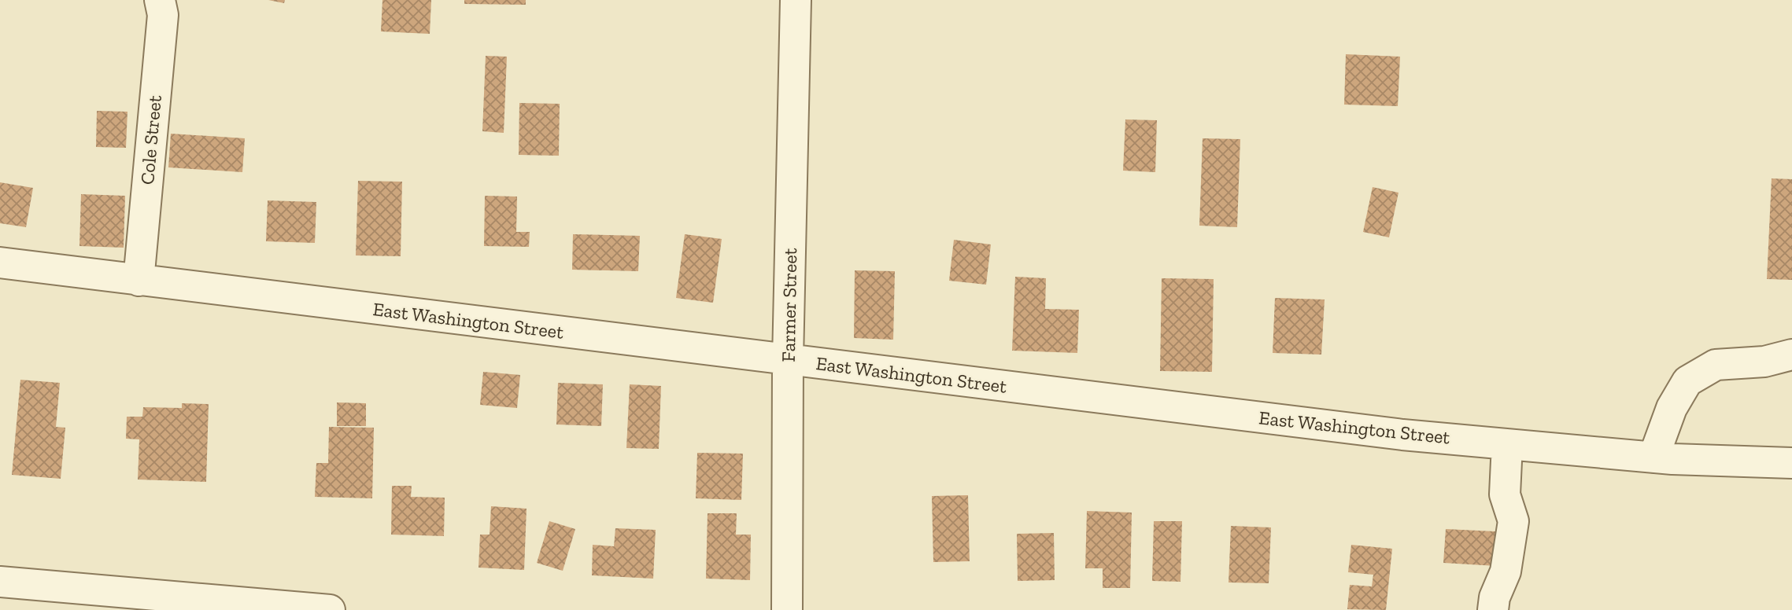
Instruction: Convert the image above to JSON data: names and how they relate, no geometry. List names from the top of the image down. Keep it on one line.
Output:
{"streets":{"street":["Cole Street","Farmer Street","East Washington Street"]},"crossings":[["Cole Street","East Washington Street"],["Farmer Street","East Washington Street"]]}
